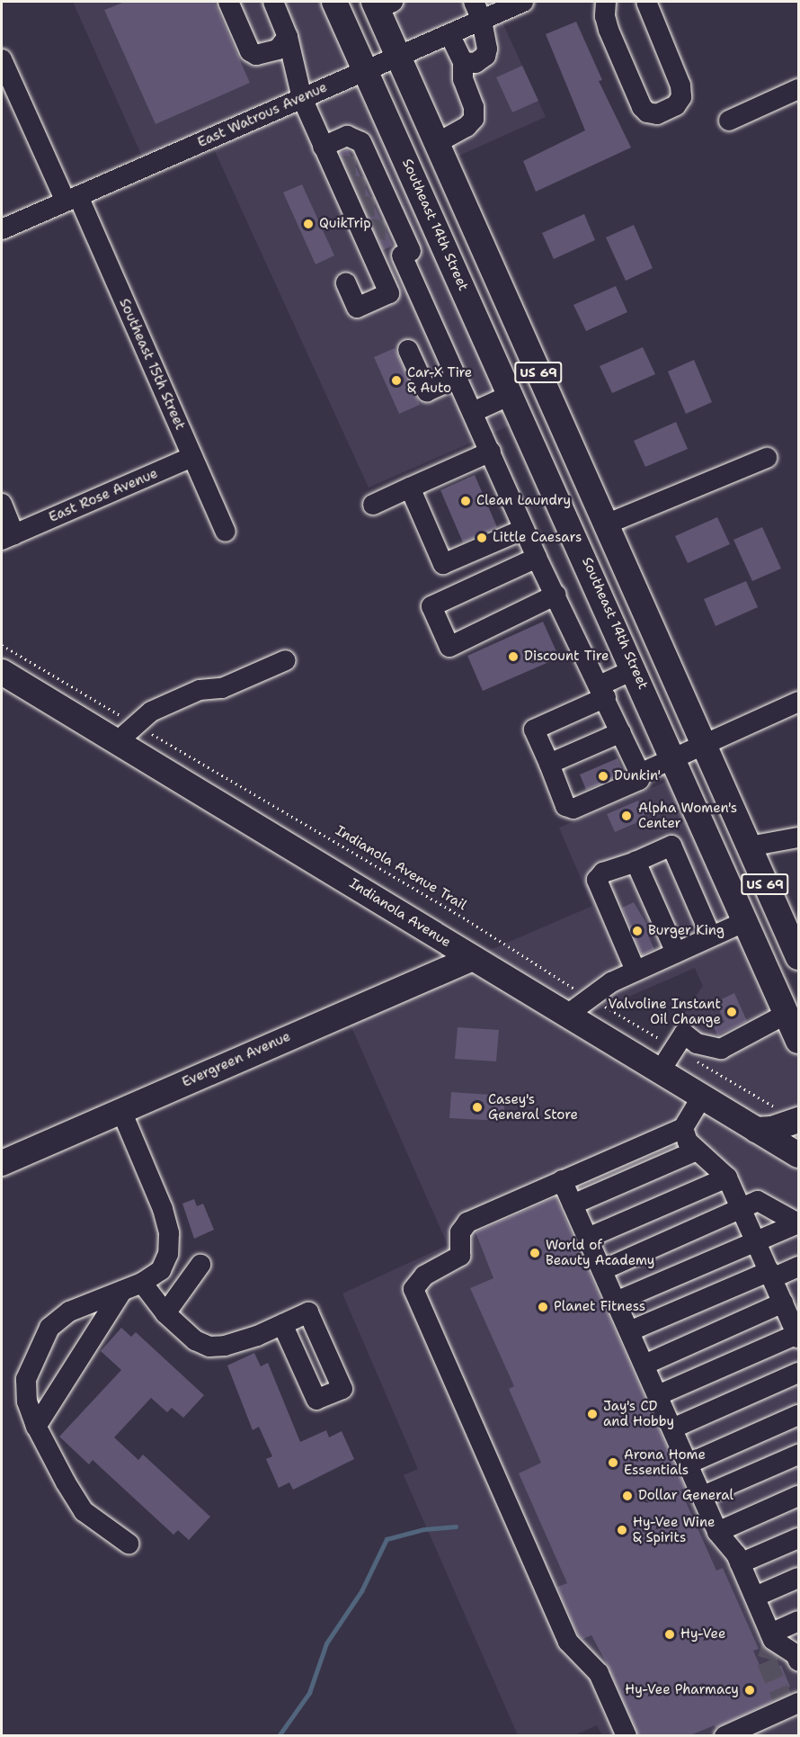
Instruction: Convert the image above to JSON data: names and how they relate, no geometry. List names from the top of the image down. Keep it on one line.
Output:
{"streets":{"main road":["Southeast 14th Street","US 69","Indianola Avenue","Evergreen Avenue"],"street":["East Watrous Avenue","Southeast 15th Street","East Rose Avenue"],"path":["Indianola Avenue Trail"]},"crossings":[["East Watrous Avenue","Southeast 14th Street"],["East Watrous Avenue","Southeast 15th Street"],["East Watrous Avenue","US 69"],["Southeast 15th Street","East Rose Avenue"],["Indianola Avenue Trail","Indianola Avenue"],["Indianola Avenue","Evergreen Avenue"]],"places":["QuikTrip","Car-X Tire & Auto","Clean Laundry","Little Caesars","Discount Tire","Dunkin'","Alpha Women's Center","Burger King","Valvoline Instant Oil Change","Casey's General Store","World of Beauty Academy","Planet Fitness","Jay's CD and Hobby","Arona Home Essentials","Dollar General","Hy-Vee Wine & Spirits","Hy-Vee","Hy-Vee Pharmacy"]}
